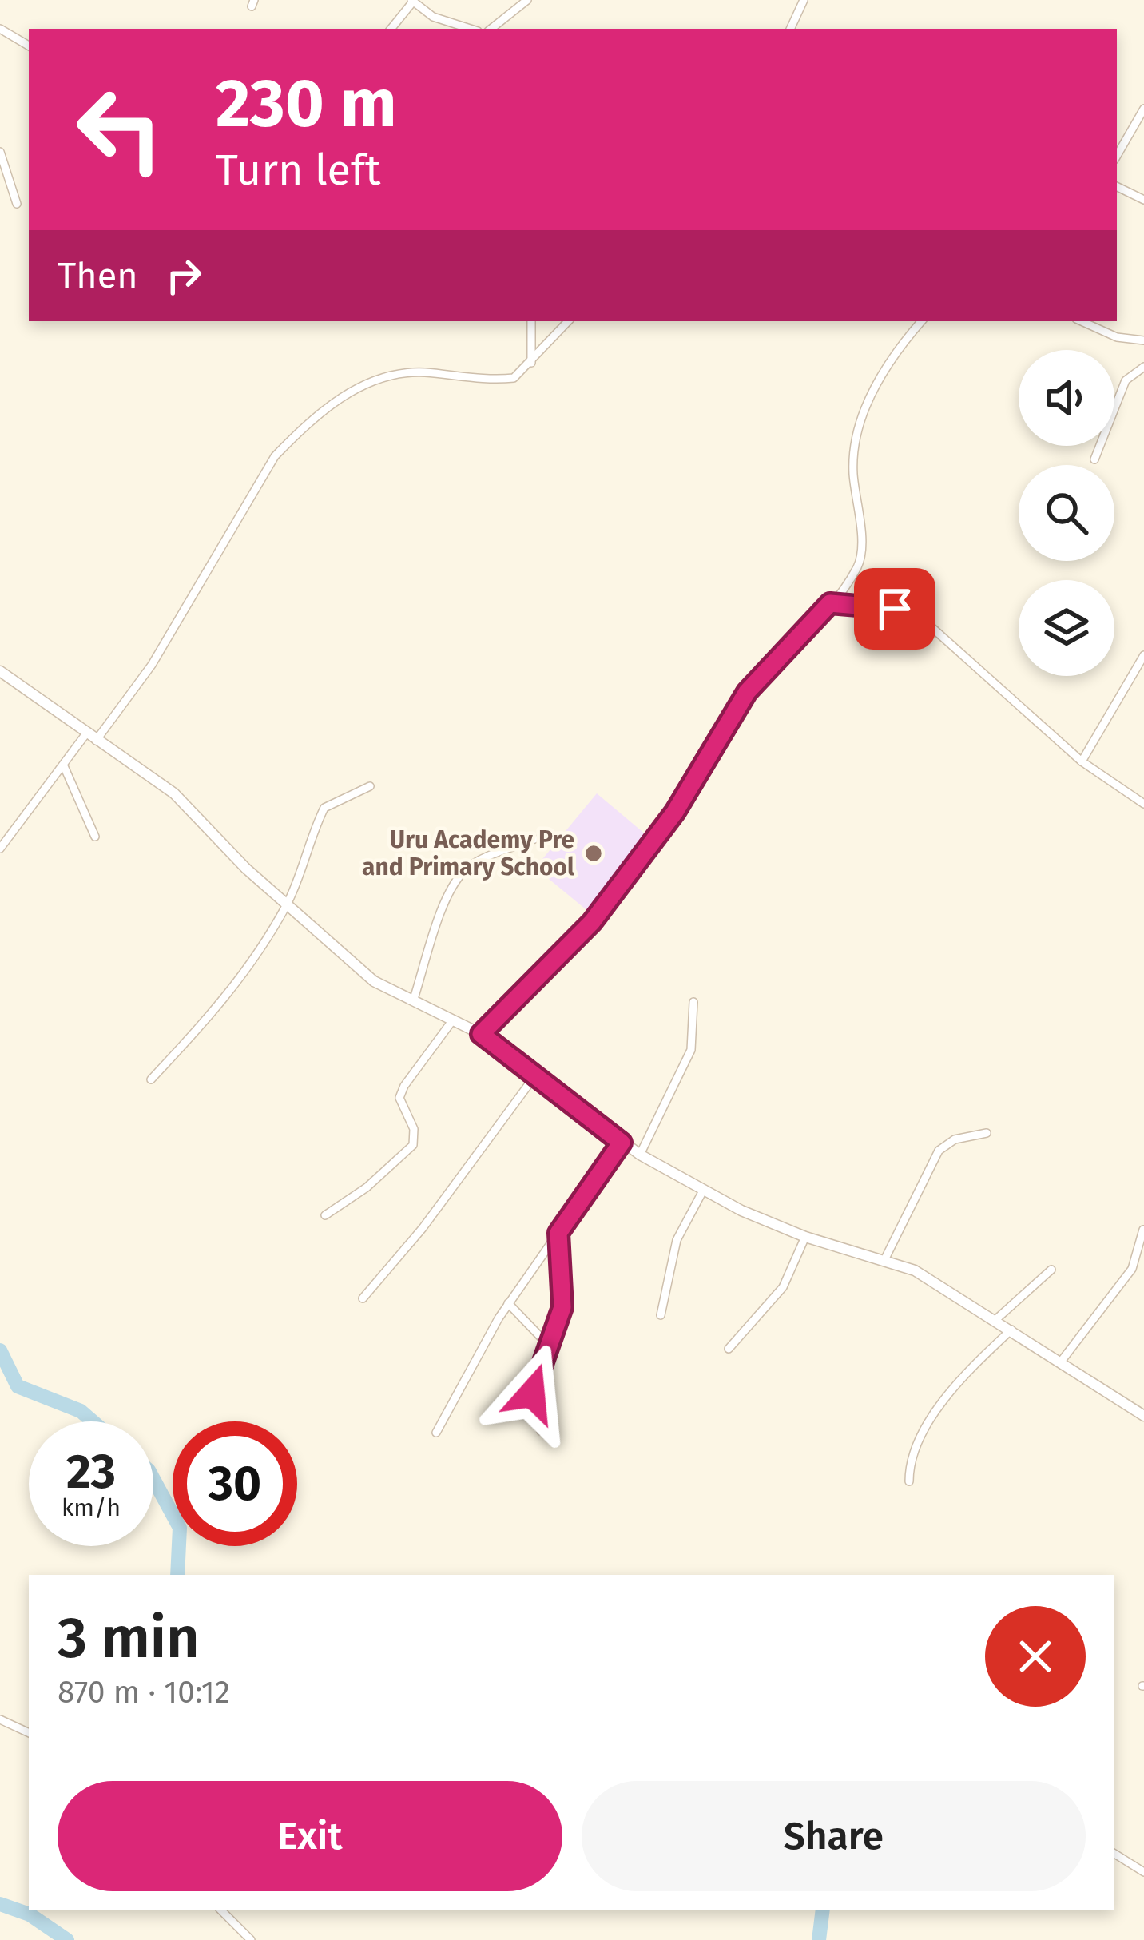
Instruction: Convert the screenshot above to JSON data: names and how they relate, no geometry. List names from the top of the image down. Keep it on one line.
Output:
{"places":["Uru Academy Pre and Primary School"],"page":{"turn":["230 m","Turn left"],"then":"Then","speed":"23 km/h","limit":"30","heading":["3 min","870 m · 10:12"],"buttons":["Exit","Share"]}}
